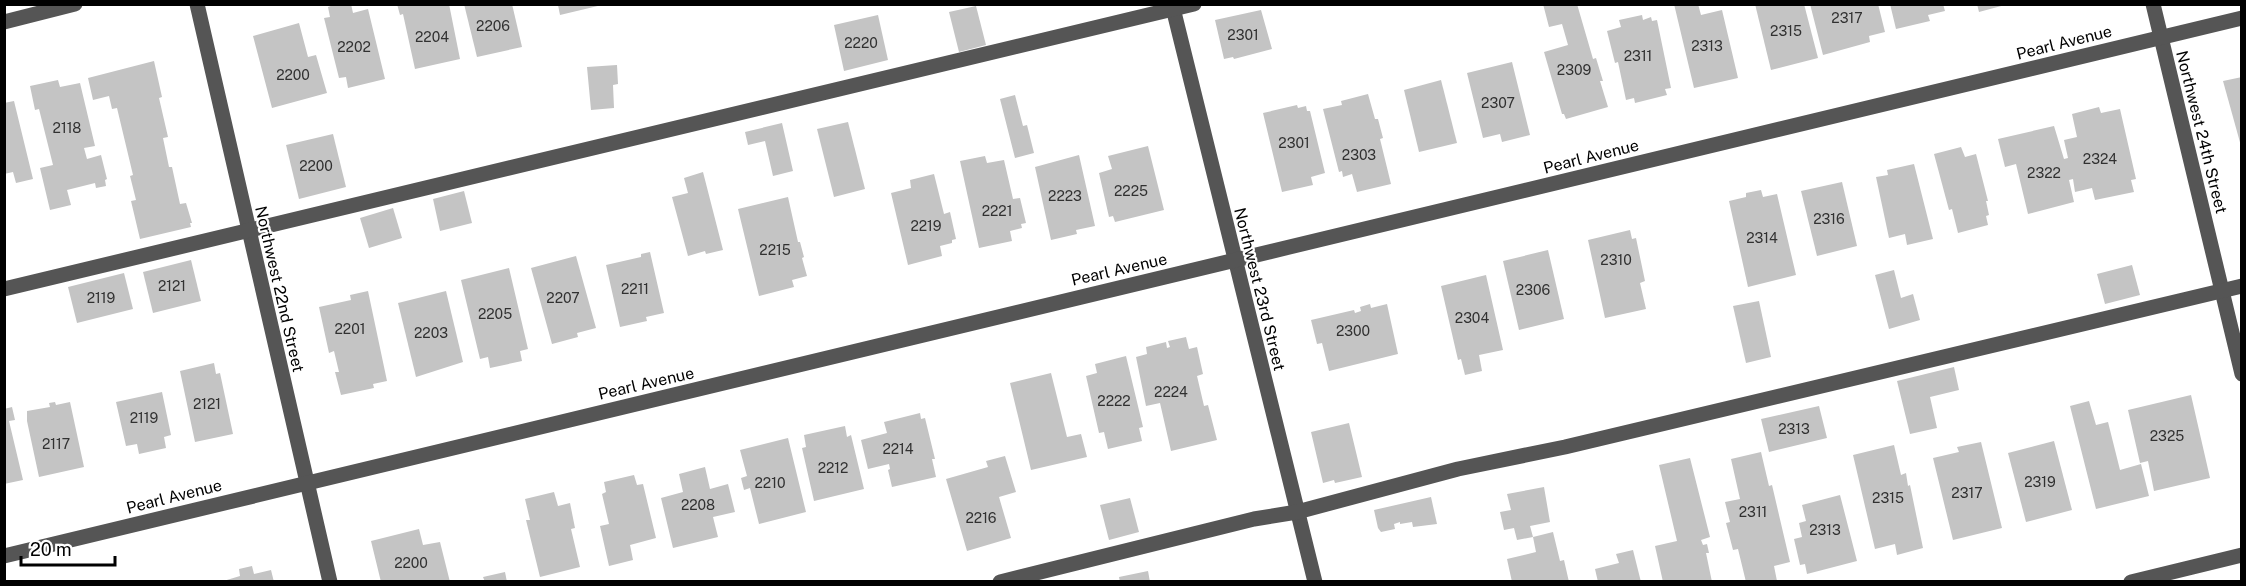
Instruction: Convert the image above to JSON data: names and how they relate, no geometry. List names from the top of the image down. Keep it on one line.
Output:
{"streets":{"street":["Pearl Avenue","Northwest 24th Street","Northwest 22nd Street","Northwest 23rd Street"]},"crossings":[["Pearl Avenue","Northwest 24th Street"],["Pearl Avenue","Northwest 22nd Street"],["Pearl Avenue","Northwest 23rd Street"]],"house_numbers":["2317","2206","2315","2301","2204","2220","2313","2202","2311","2309","2200","2307","2118","2301","2303","2324","2200","2322","2225","2223","2221","2316","2219","2314","2215","2310","2121","2211","2306","2119","2207","2205","2304","2201","2300","2203","2224","2222","2121","2119","2313","2325","2117","2214","2212","2319","2210","2317","2315","2208","2311","2216","2313","2200"],"scale_bar":"20 m"}
